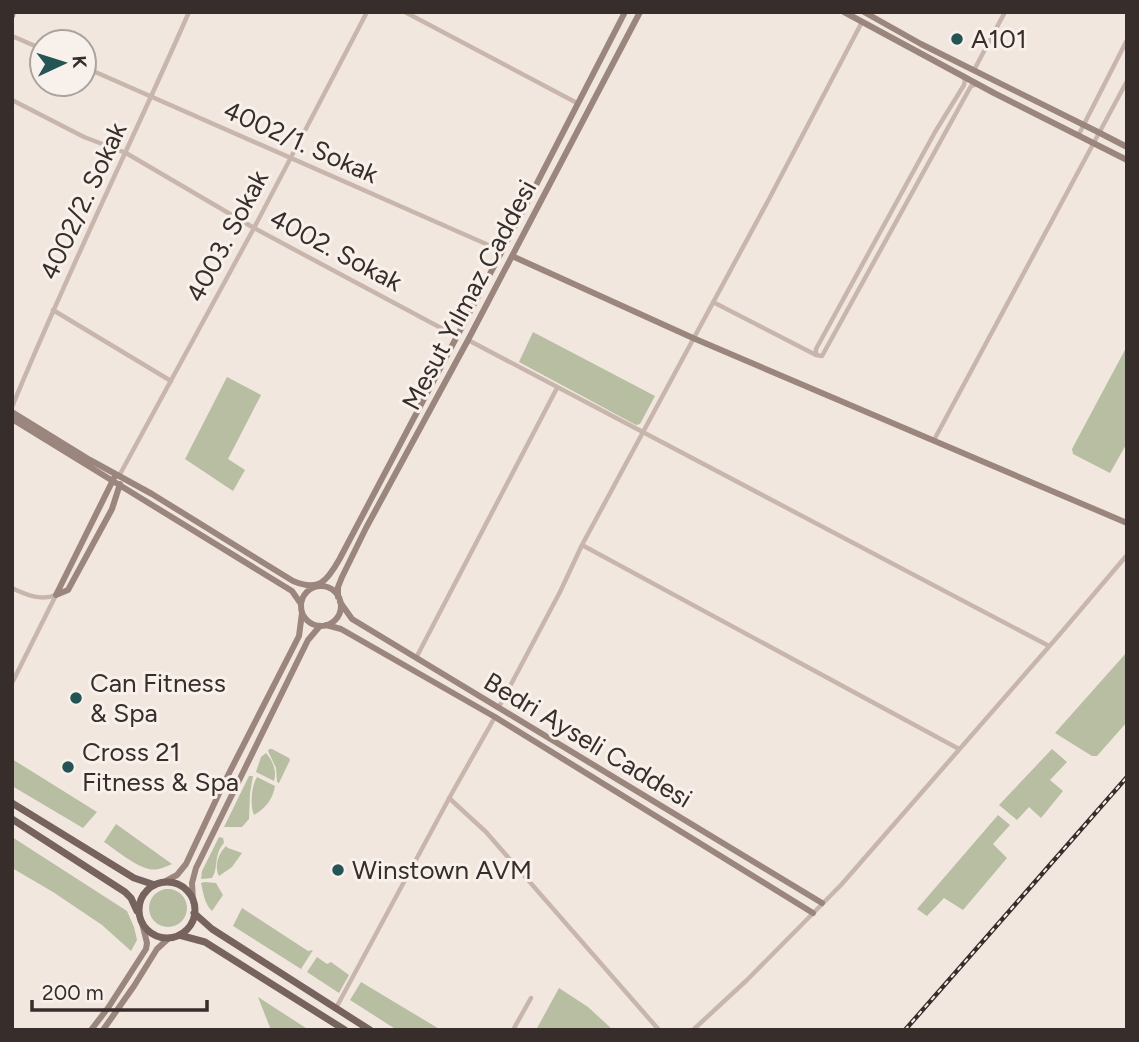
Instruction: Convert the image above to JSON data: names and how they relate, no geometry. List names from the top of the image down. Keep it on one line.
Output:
{"streets":{"main road":["Mesut Yılmaz Caddesi","Bedri Ayseli Caddesi"],"street":["4002/1. Sokak","4002/2. Sokak","4003. Sokak","4002. Sokak"]},"crossings":[["4002/1. Sokak","4002/2. Sokak"],["4002/1. Sokak","4003. Sokak"],["4002/1. Sokak","Mesut Yılmaz Caddesi"],["4002/2. Sokak","4002. Sokak"],["4003. Sokak","4002. Sokak"],["4002. Sokak","Mesut Yılmaz Caddesi"],["Mesut Yılmaz Caddesi","Bedri Ayseli Caddesi"]],"places":["A101","Can Fitness & Spa","Cross 21 Fitness & Spa","Winstown AVM"],"scale_bar":"200 m","north":"right"}
